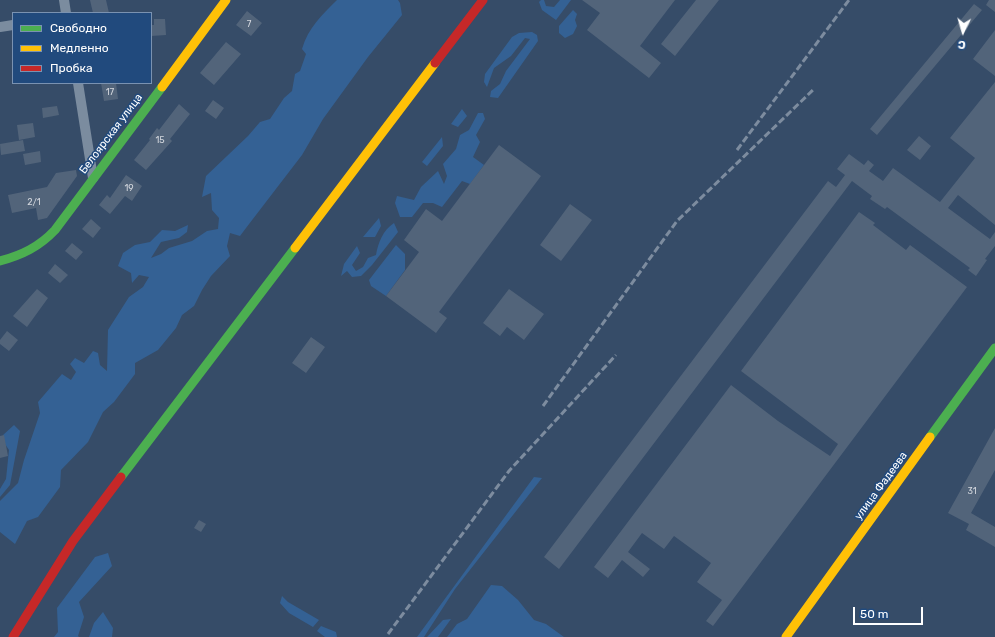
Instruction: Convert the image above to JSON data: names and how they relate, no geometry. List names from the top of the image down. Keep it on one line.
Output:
{"streets":{"street":["Белоярская улица","улица Фадеева"]},"house_numbers":["7","17","15","19","2/1","31"],"legend":["Свободно","Медленно","Пробка"],"scale_bar":"50 m","north":"bottom"}
